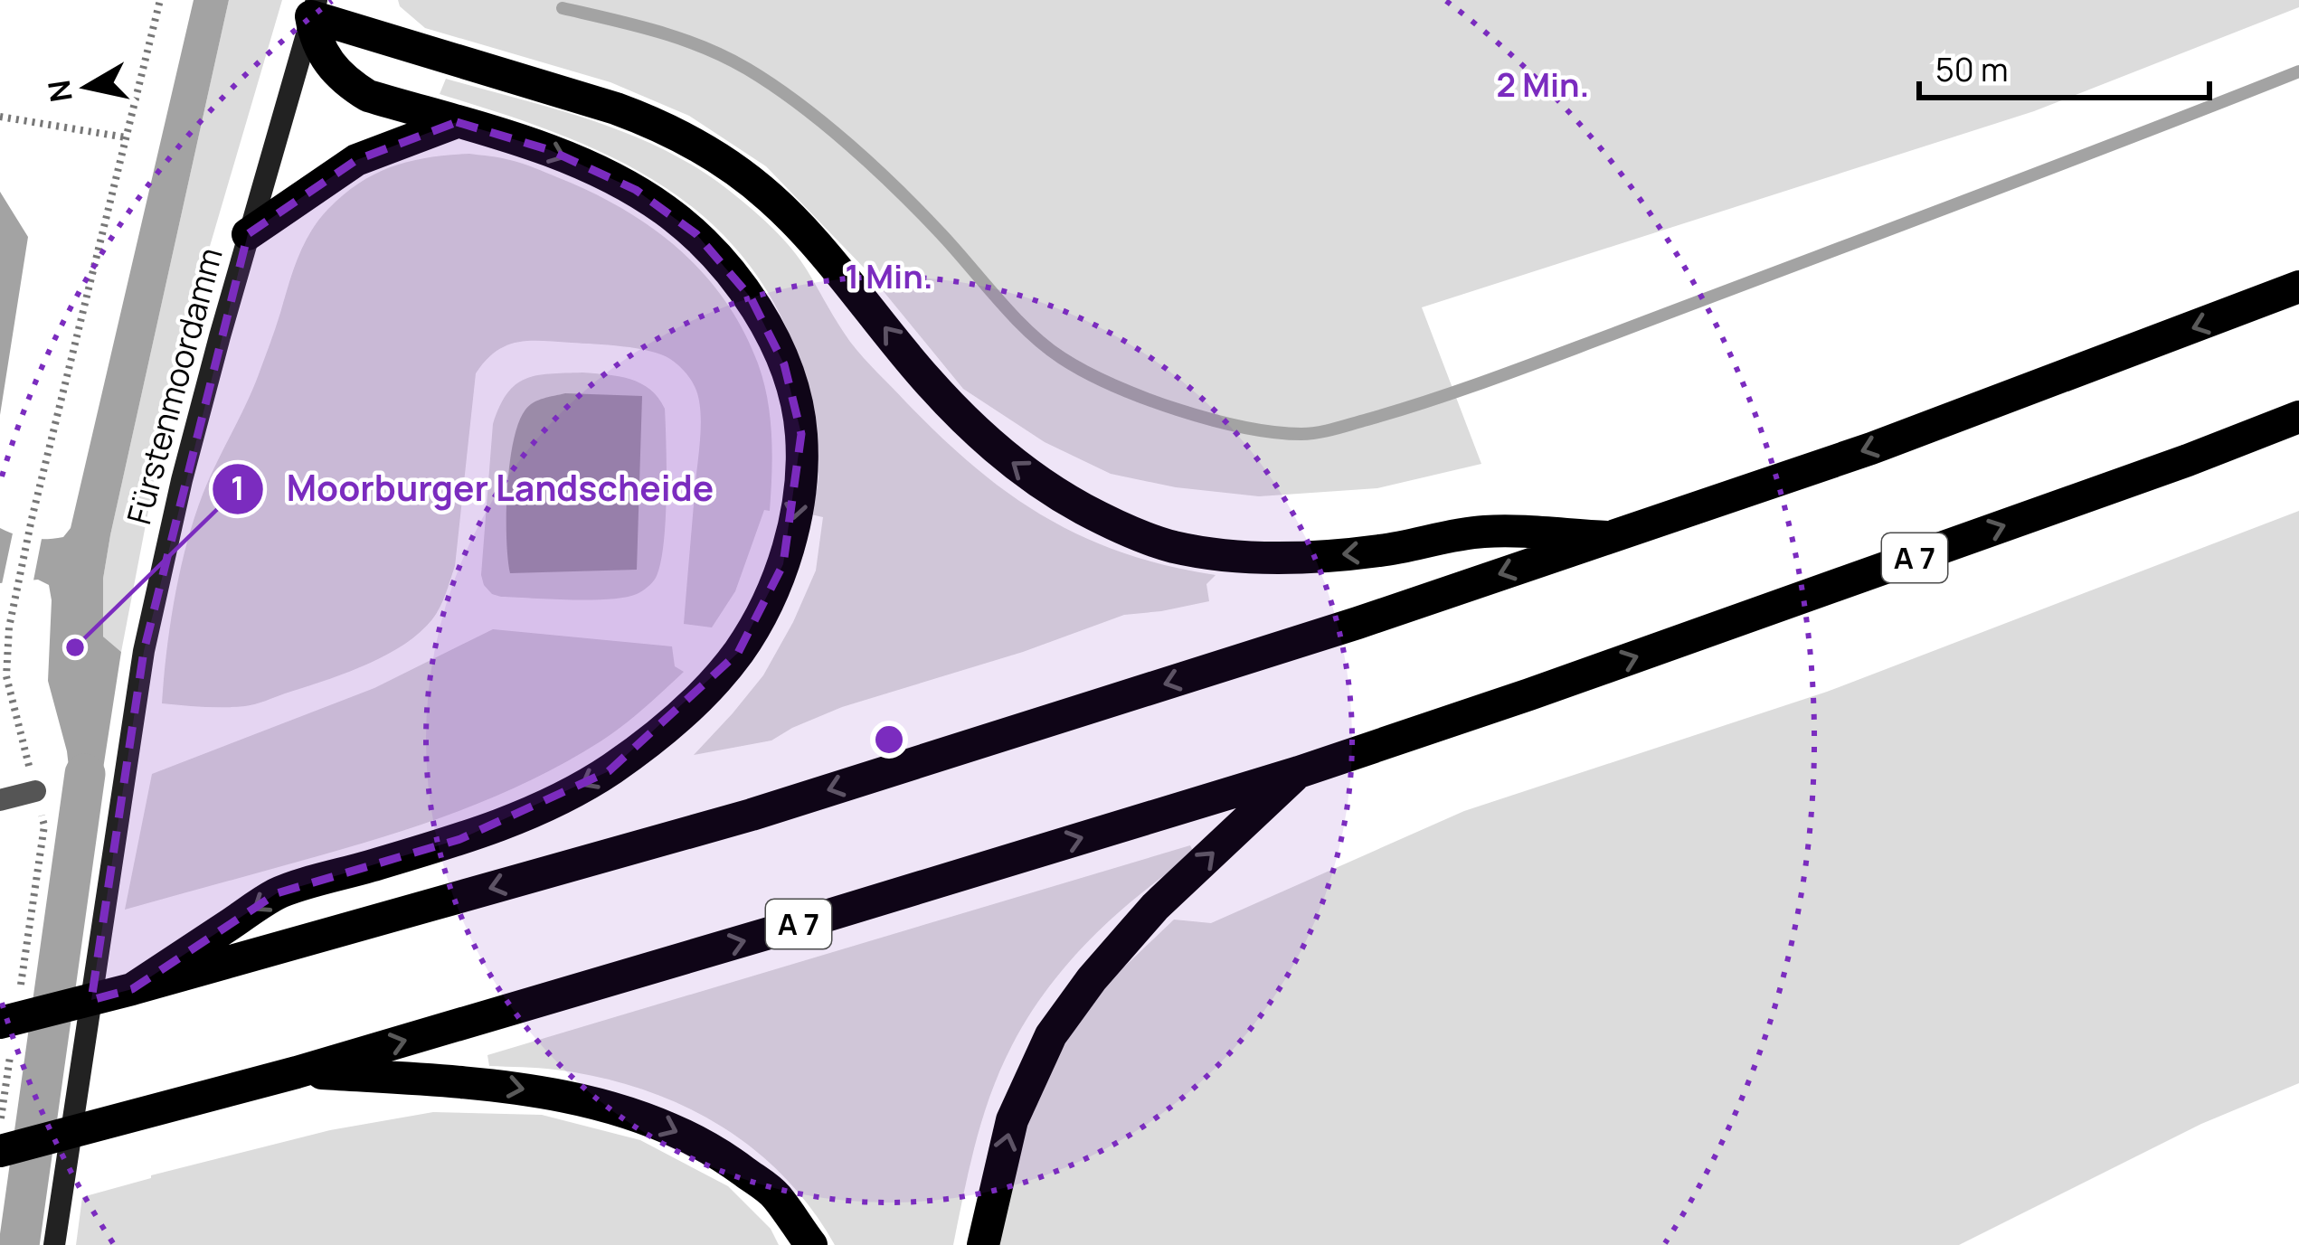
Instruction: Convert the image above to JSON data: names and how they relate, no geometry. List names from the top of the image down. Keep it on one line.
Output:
{"streets":{"highway":["A 7"],"main road":["Fürstenmoordamm"]},"places":["Moorburger Landscheide"],"scale_bar":"50 m","north":"left","rings":["2 Min.","1 Min."]}
